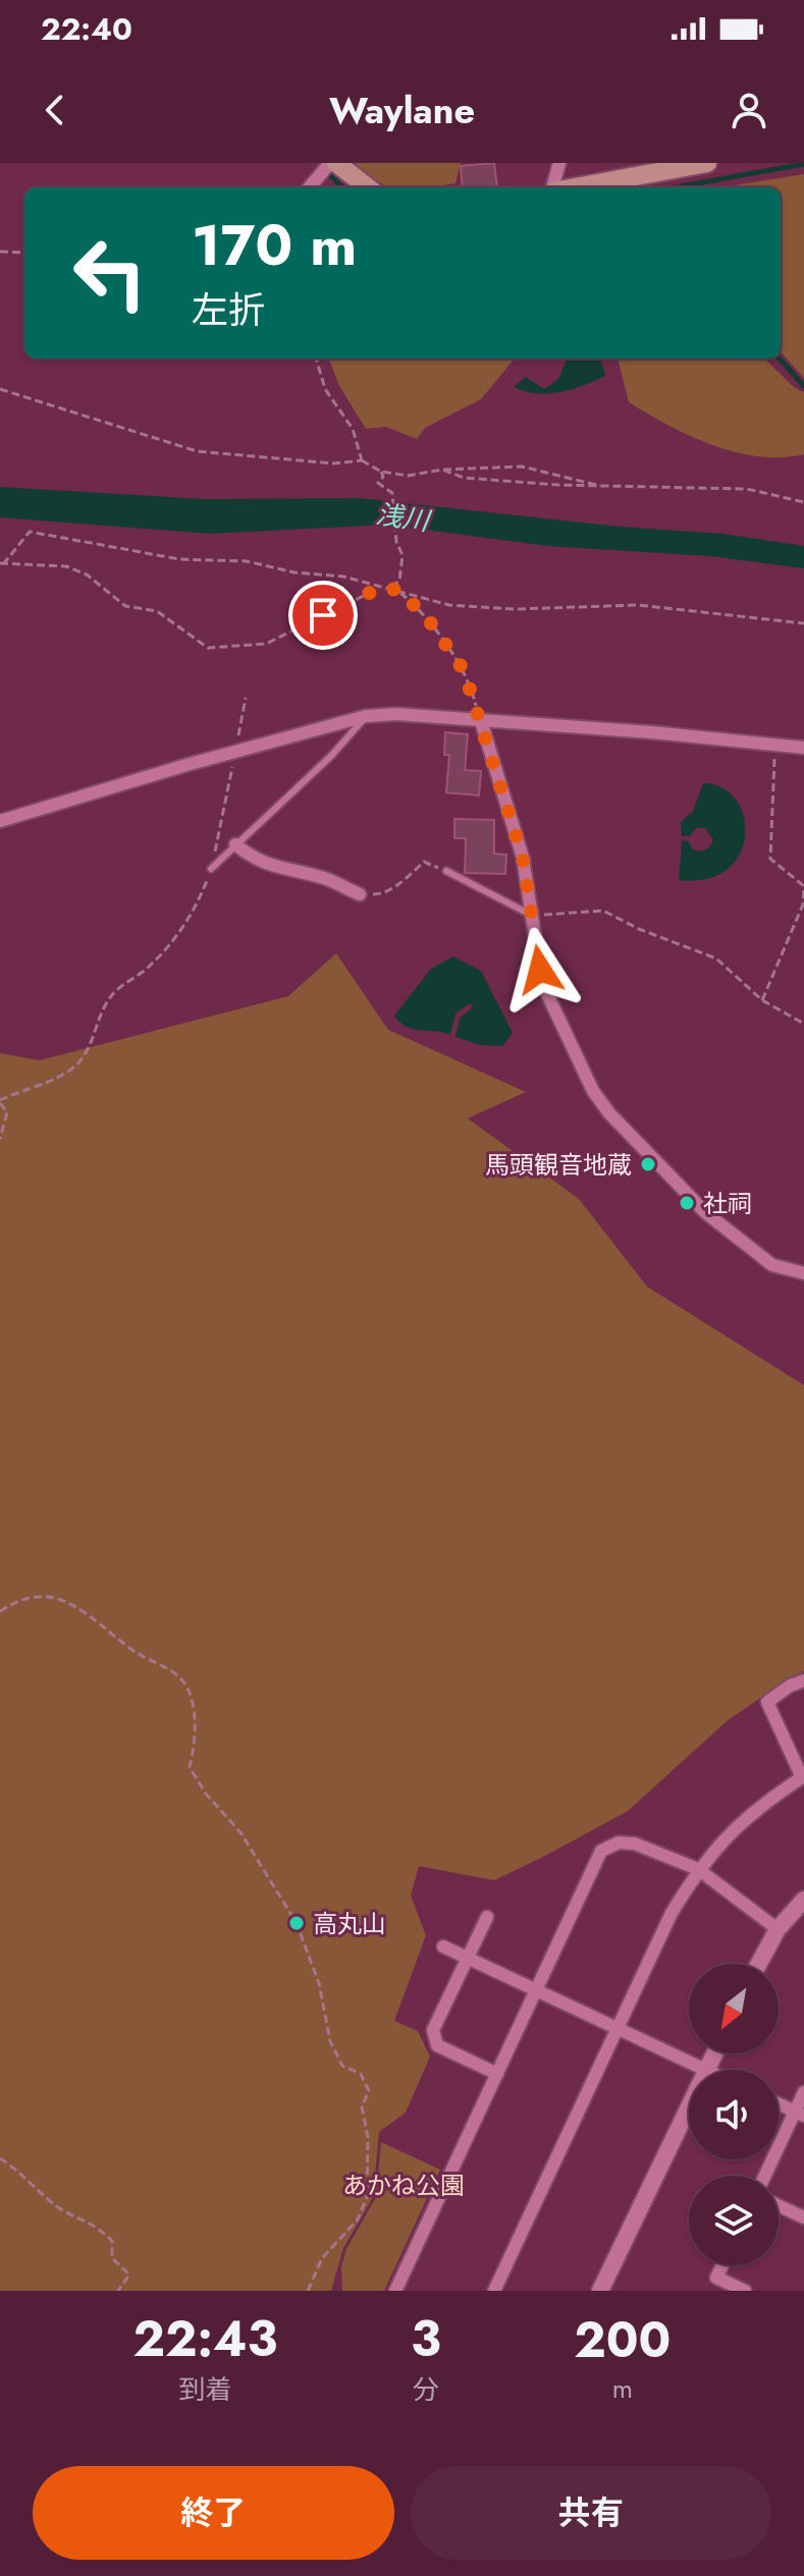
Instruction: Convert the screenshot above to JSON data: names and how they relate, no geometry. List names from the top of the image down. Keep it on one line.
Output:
{"water":["浅川"],"parks":["あかね公園"],"places":["馬頭観音地蔵","社祠","高丸山"],"north":"bottom left","page":{"status":"22:40","header":"Waylane","turn":["170 m","左折"],"eta":["22:43","到着","3","分","200","m"],"buttons":["終了","共有"]}}
